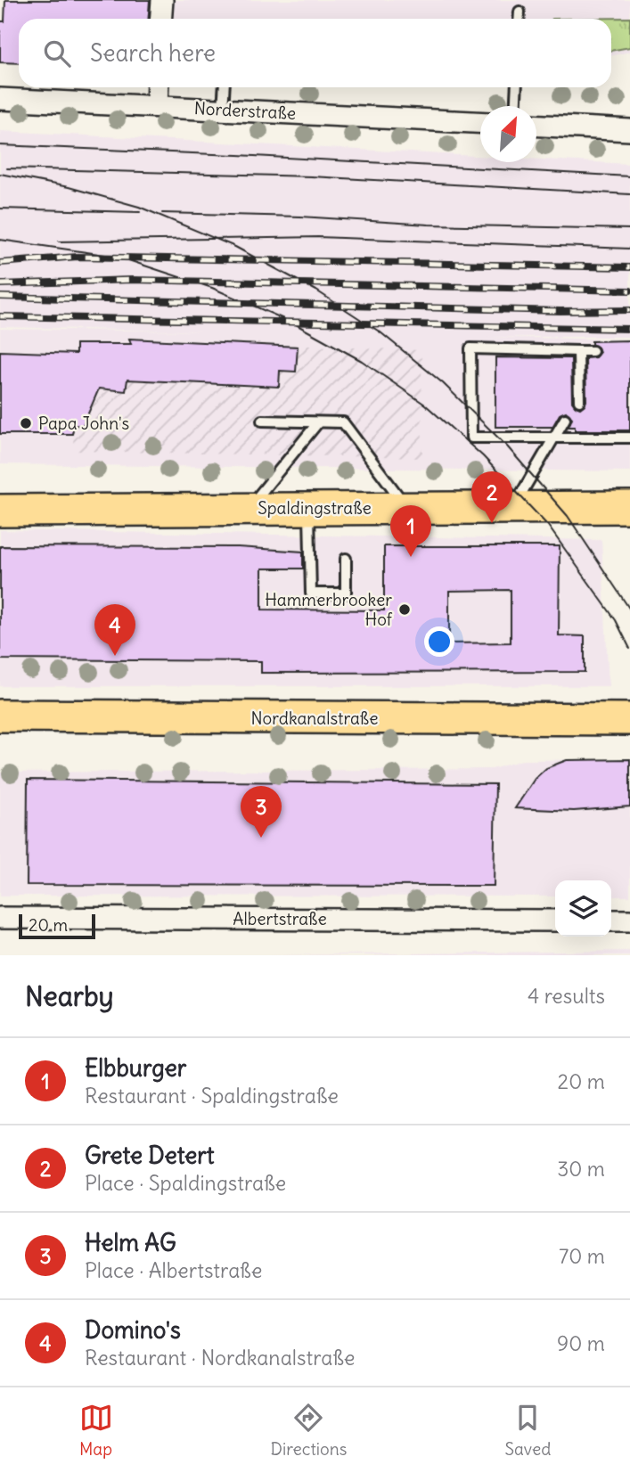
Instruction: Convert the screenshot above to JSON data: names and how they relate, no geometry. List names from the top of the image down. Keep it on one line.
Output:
{"streets":{"main road":["Spaldingstraße","Nordkanalstraße"],"street":["Norderstraße","Albertstraße"]},"places":["Papa John's","Hammerbrooker Hof"],"scale_bar":"20 m","north":"top right","page":{"search":"Search here","pins":["2","1","4","3"],"scale":"20 m","heading":["Nearby","4 results"],"list":[{"mark":"1","name":"Elbburger","note":"Restaurant · Spaldingstraße","value":"20 m"},{"mark":"2","name":"Grete Detert","note":"Place · Spaldingstraße","value":"30 m"},{"mark":"3","name":"Helm AG","note":"Place · Albertstraße","value":"70 m"},{"mark":"4","name":"Domino's","note":"Restaurant · Nordkanalstraße","value":"90 m"}],"nav":["Map","Directions","Saved"]}}
